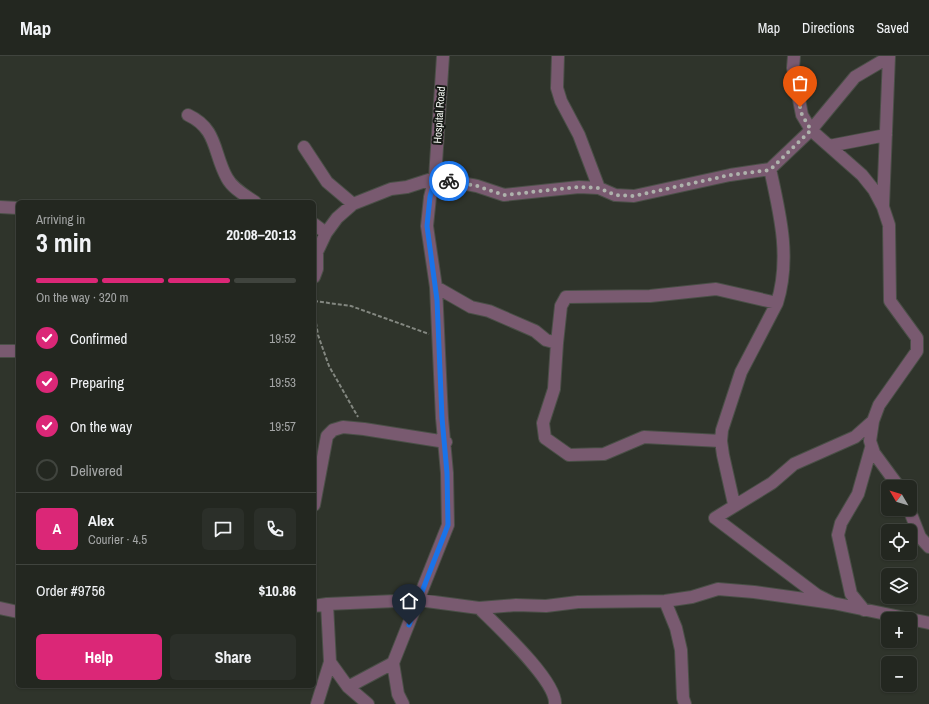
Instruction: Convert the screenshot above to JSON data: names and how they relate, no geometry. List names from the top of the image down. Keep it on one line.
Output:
{"streets":{"street":["Hospital Road"]},"north":"top left","page":{"header":"Map","nav":["Map","Directions","Saved"],"heading":["3 min","Arriving in","20:08–20:13"],"panel":["Alex","Courier · 4.5","Order #9756","$10.86"],"bar":"On the way · 320 m","list":[["Confirmed","19:52"],["Preparing","19:53"],["On the way","19:57"],"Delivered"],"map_buttons":["+","−"],"round":"A","buttons":["Help","Share"]}}
